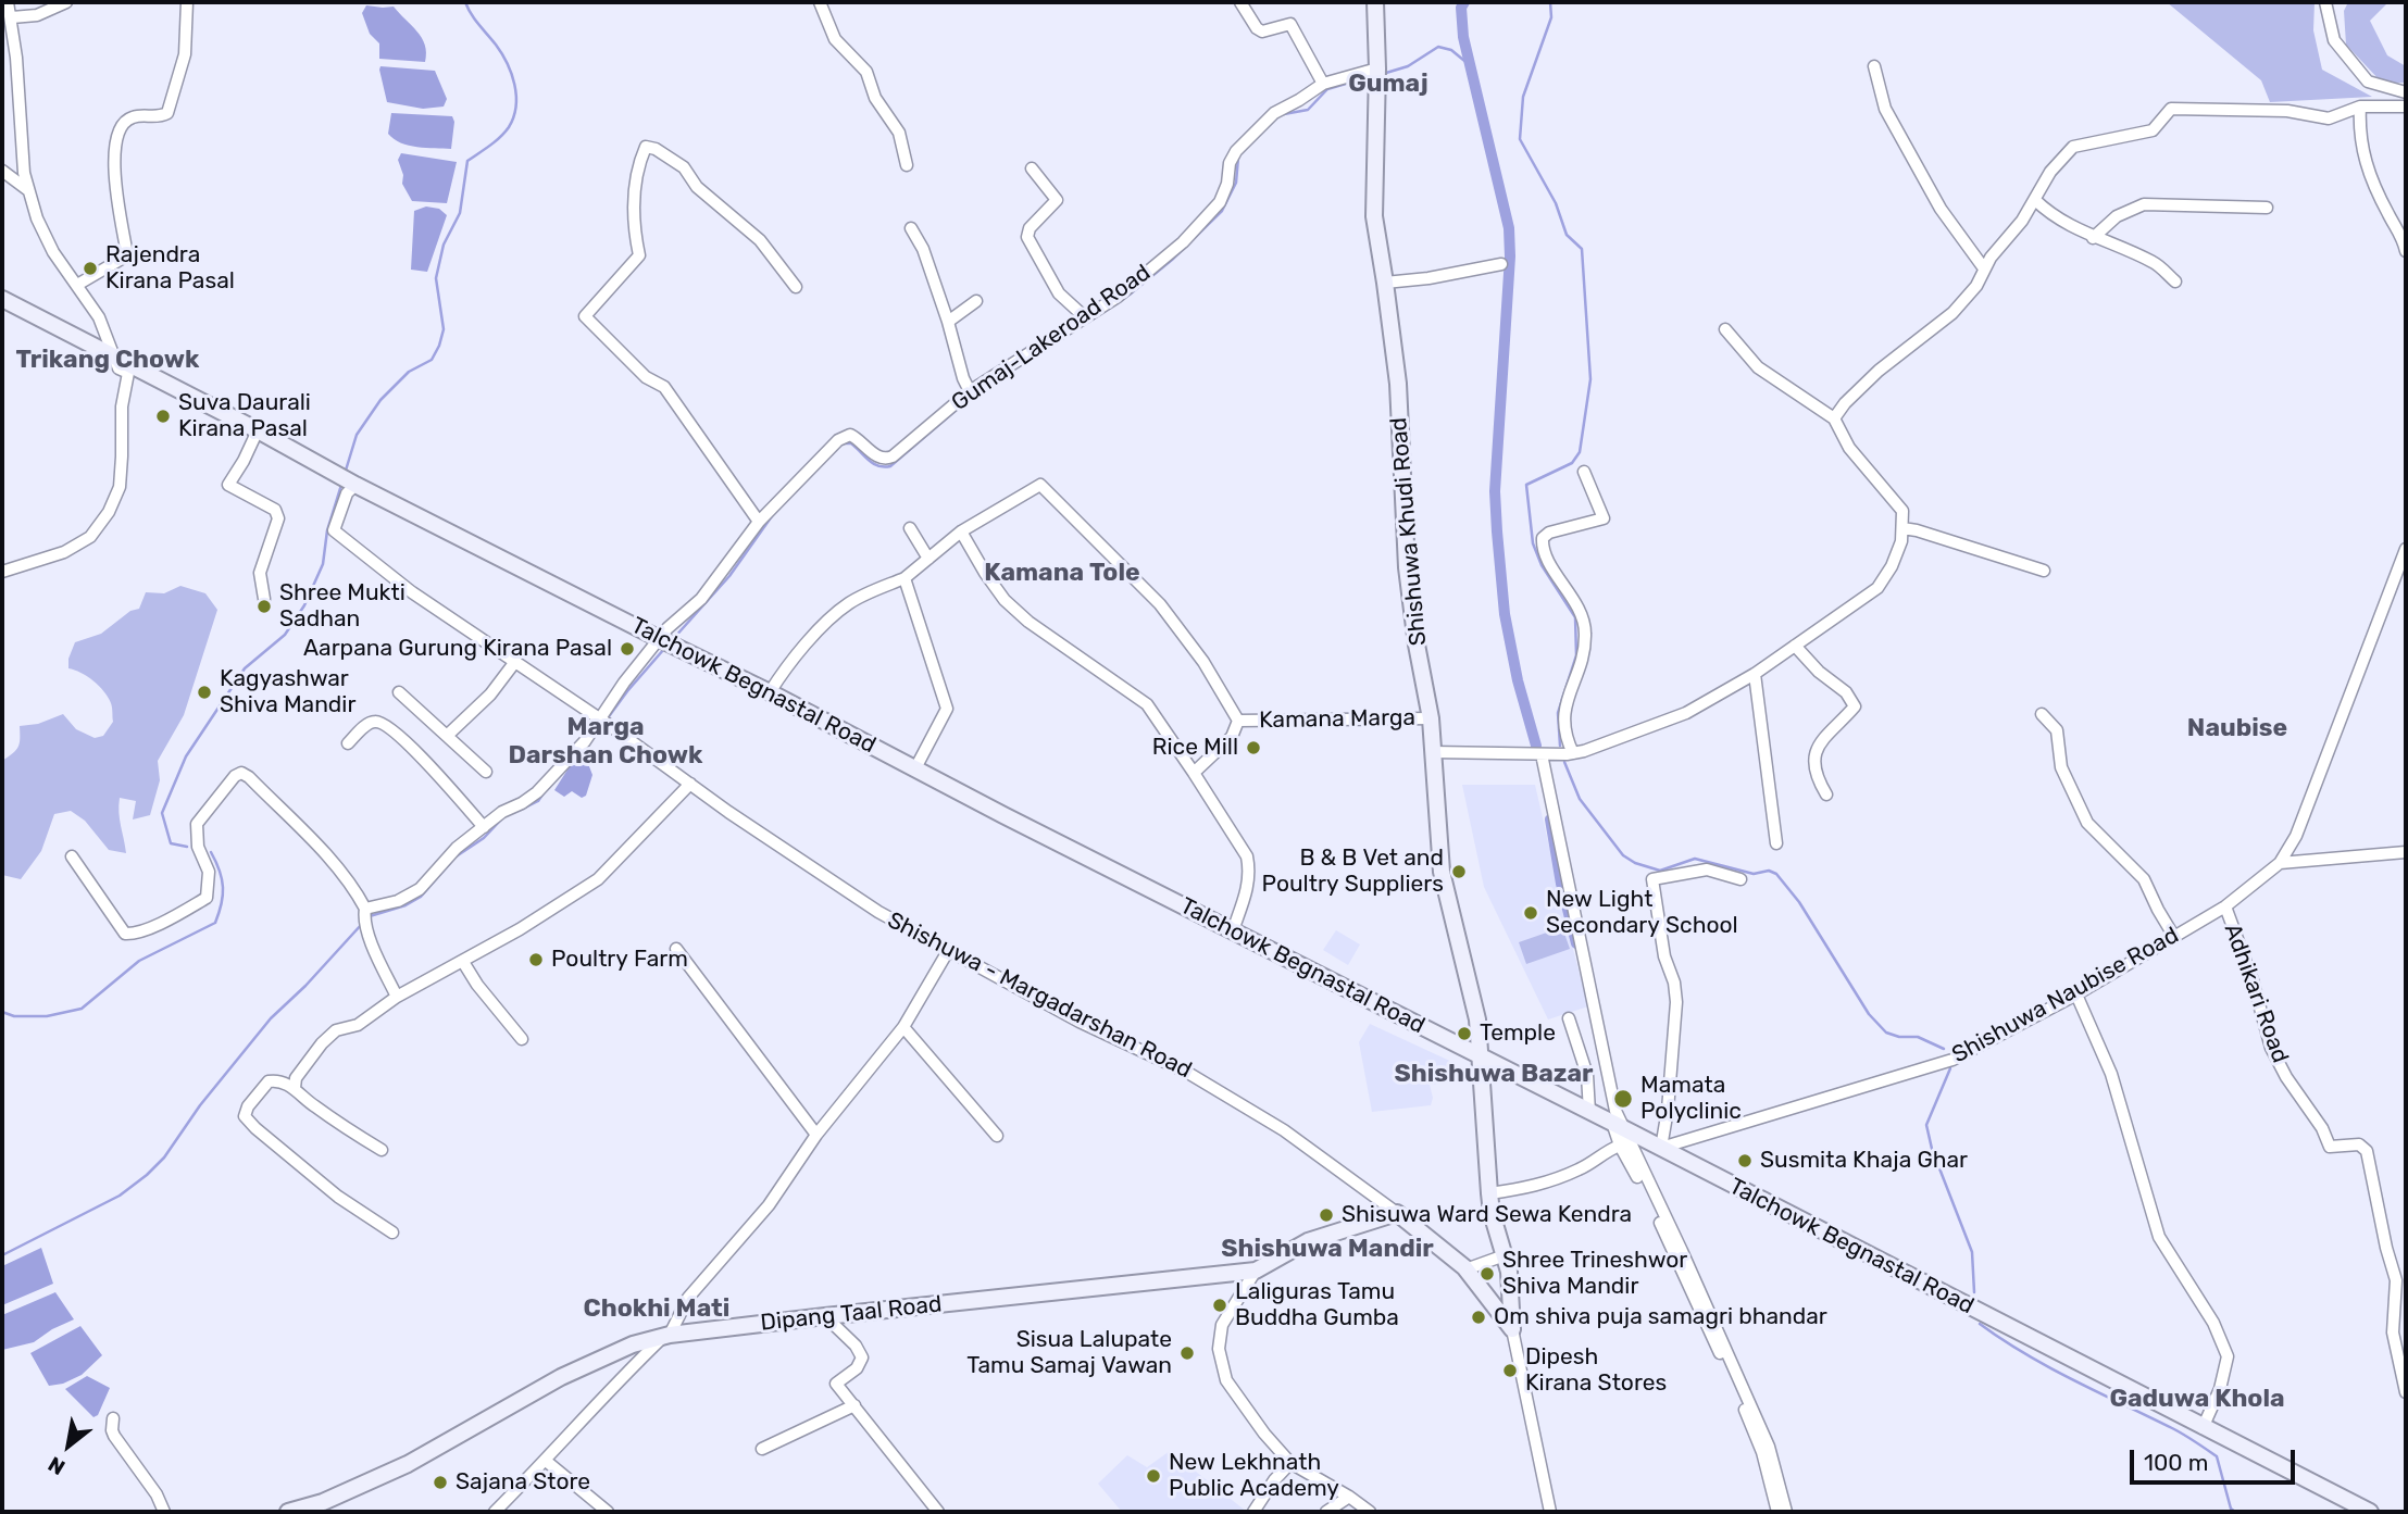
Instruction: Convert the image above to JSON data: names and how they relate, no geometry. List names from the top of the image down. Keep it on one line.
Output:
{"streets":{"main road":["Shishuwa Khudi Road","Talchowk Begnastal Road","Dipang Taal Road"],"street":["Gumaj-Lakeroad Road","Kamana Marga","Adhikari Road","Shishuwa - Margadarshan Road","Shishuwa Naubise Road"]},"crossings":[["Gumaj-Lakeroad Road","Shishuwa Khudi Road"],["Gumaj-Lakeroad Road","Talchowk Begnastal Road"],["Gumaj-Lakeroad Road","Shishuwa - Margadarshan Road"],["Shishuwa Khudi Road","Talchowk Begnastal Road"],["Shishuwa Khudi Road","Kamana Marga"],["Talchowk Begnastal Road","Kamana Marga"],["Talchowk Begnastal Road","Shishuwa - Margadarshan Road"],["Talchowk Begnastal Road","Shishuwa Naubise Road"],["Adhikari Road","Shishuwa Naubise Road"],["Shishuwa - Margadarshan Road","Dipang Taal Road"]],"districts":["Gumaj","Trikang Chowk","Kamana Tole","Marga Darshan Chowk","Naubise","Shishuwa Bazar","Shishuwa Mandir","Chokhi Mati","Gaduwa Khola"],"places":["Rajendra Kirana Pasal","Suva Daurali Kirana Pasal","Shree Mukti Sadhan","Aarpana Gurung Kirana Pasal","Kagyashwar Shiva Mandir","Rice Mill","B & B Vet and Poultry Suppliers","New Light Secondary School","Poultry Farm","Temple","Mamata Polyclinic","Susmita Khaja Ghar","Shisuwa Ward Sewa Kendra","Shree Trineshwor Shiva Mandir","Laliguras Tamu Buddha Gumba","Om shiva puja samagri bhandar","Sisua Lalupate Tamu Samaj Vawan","Dipesh Kirana Stores","New Lekhnath Public Academy","Sajana Store"],"scale_bar":"100 m","north":"bottom left"}
